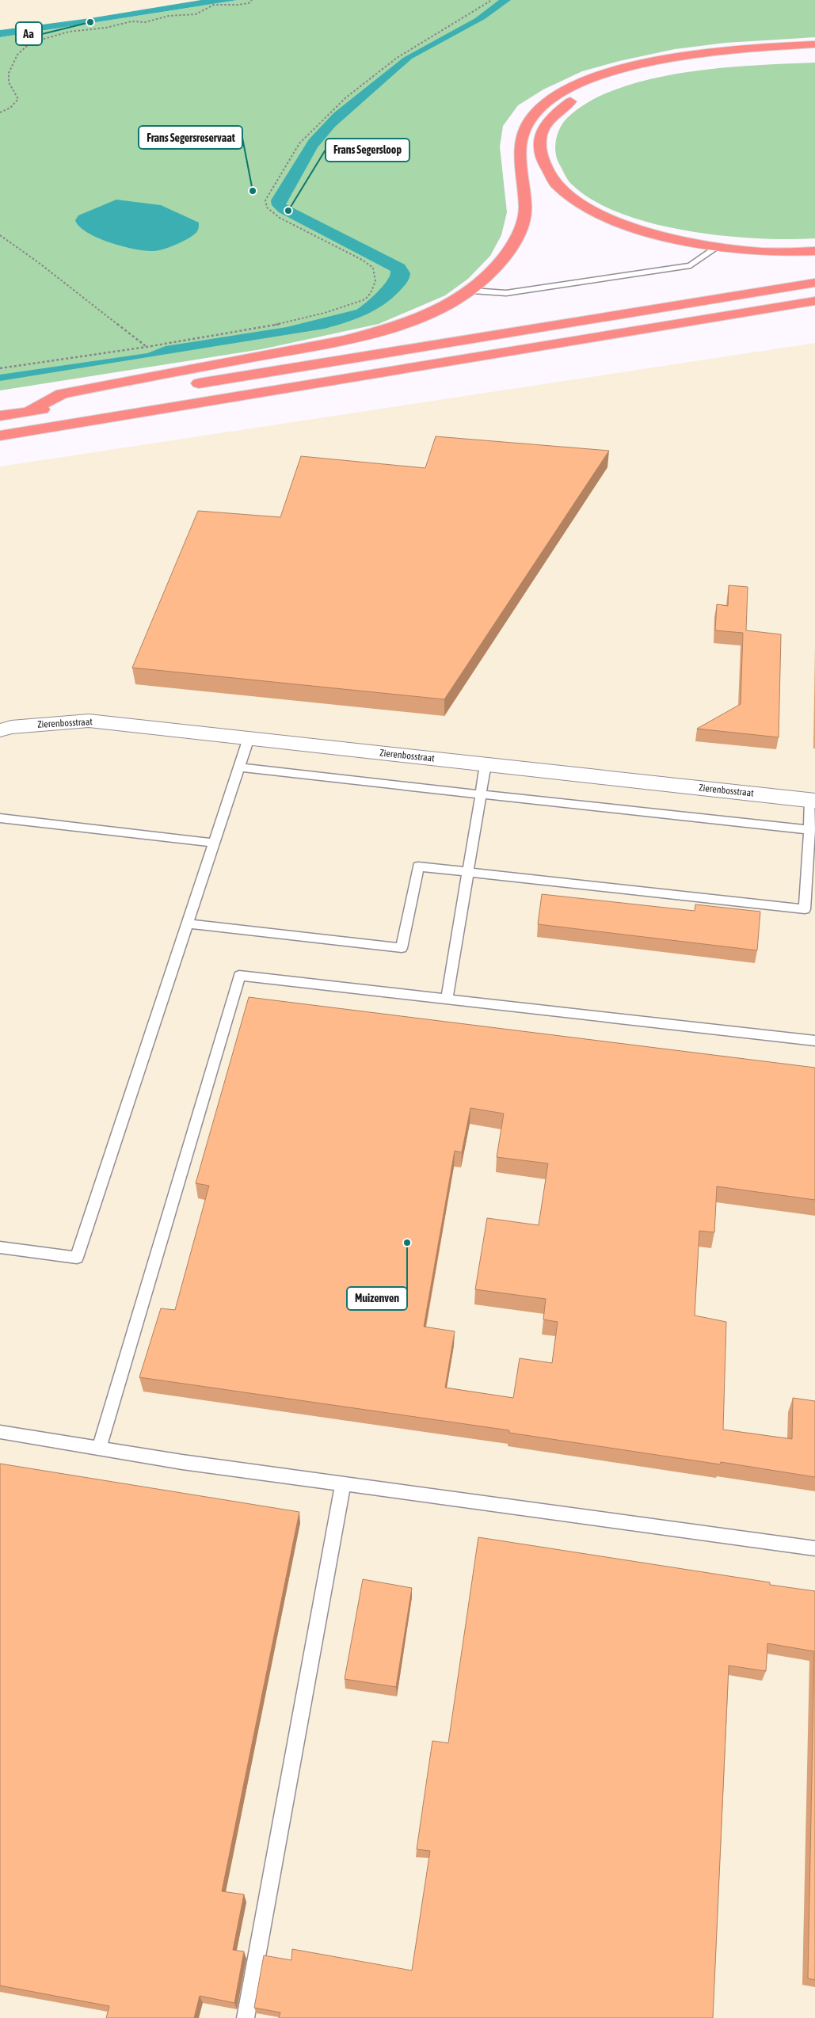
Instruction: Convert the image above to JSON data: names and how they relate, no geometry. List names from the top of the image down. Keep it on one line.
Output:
{"streets":{"street":["Zierenbosstraat"]},"places":["Aa","Frans Segersreservaat","Frans Segersloop","Muizenven"]}
